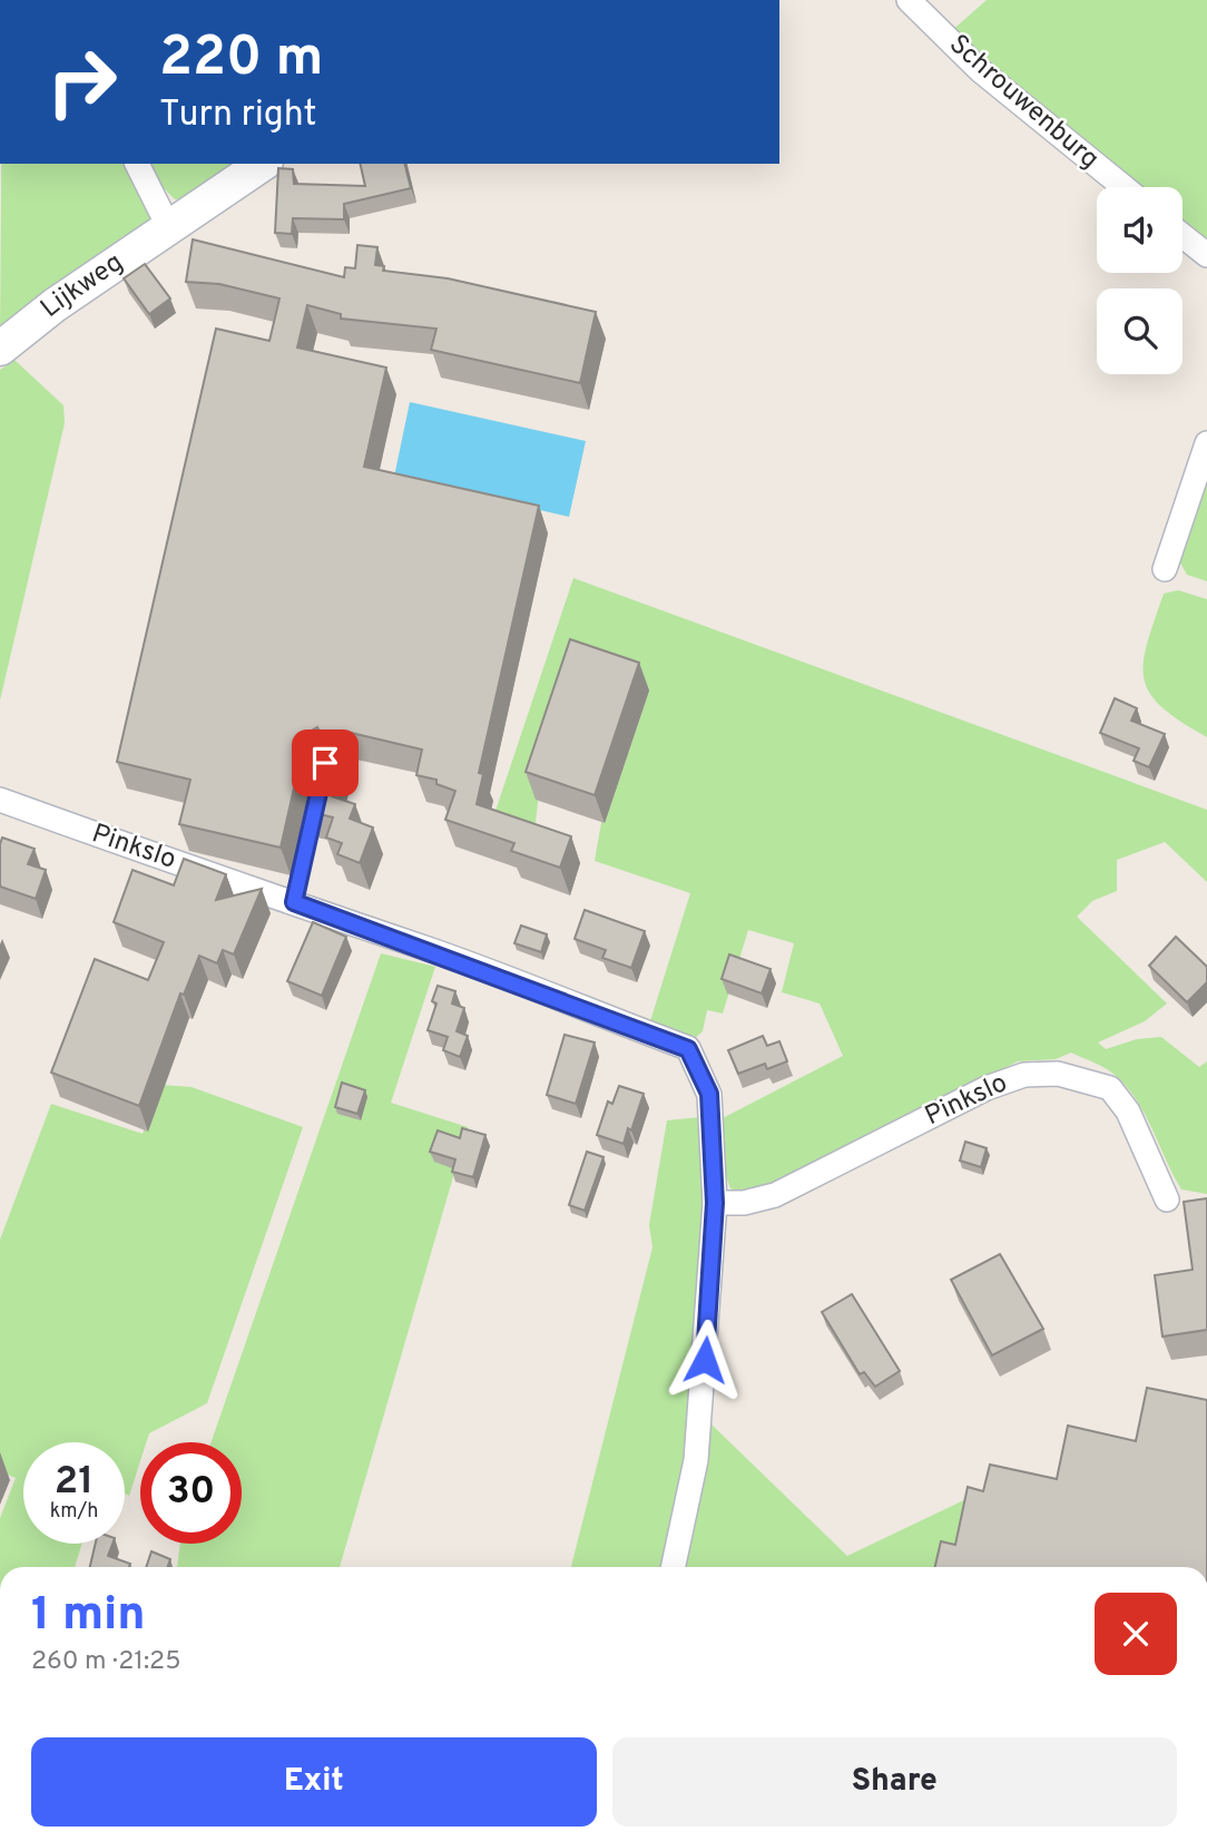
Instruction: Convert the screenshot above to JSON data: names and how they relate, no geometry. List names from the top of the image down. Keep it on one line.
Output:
{"streets":{"street":["Schrouwenburg","Lijkweg","Pinkslo"]},"page":{"turn":["220 m","Turn right"],"speed":"21 km/h","limit":"30","heading":["1 min","260 m · 21:25"],"buttons":["Exit","Share"]}}
